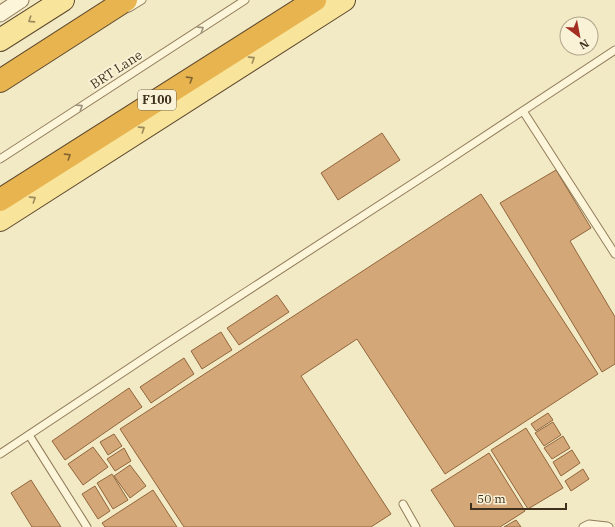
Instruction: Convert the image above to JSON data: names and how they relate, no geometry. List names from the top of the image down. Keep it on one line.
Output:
{"streets":{"highway":["F100"],"lane":["BRT Lane"]},"one_way":["BRT Lane"],"scale_bar":"50 m","north":"bottom right"}
